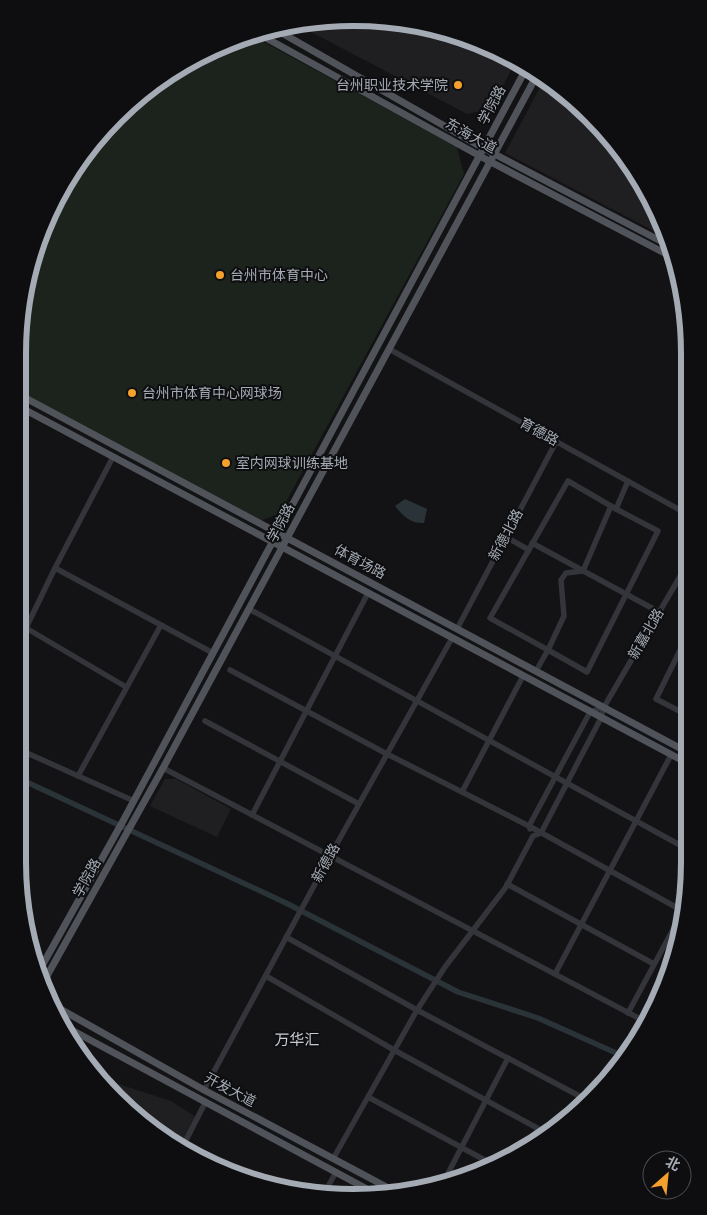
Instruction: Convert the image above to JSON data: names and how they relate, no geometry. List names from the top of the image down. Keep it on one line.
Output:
{"streets":{"main road":["学院路","东海大道","体育场路","开发大道"],"street":["育德路","新德北路","新嘉北路","新德路"]},"crossings":[["学院路","东海大道"],["学院路","育德路"],["学院路","体育场路"],["育德路","新德北路"],["新德北路","体育场路"],["体育场路","新嘉北路"],["新德路","开发大道"]],"districts":["万华汇"],"places":["台州职业技术学院","台州市体育中心","台州市体育中心网球场","室内网球训练基地"],"north":"top right"}
